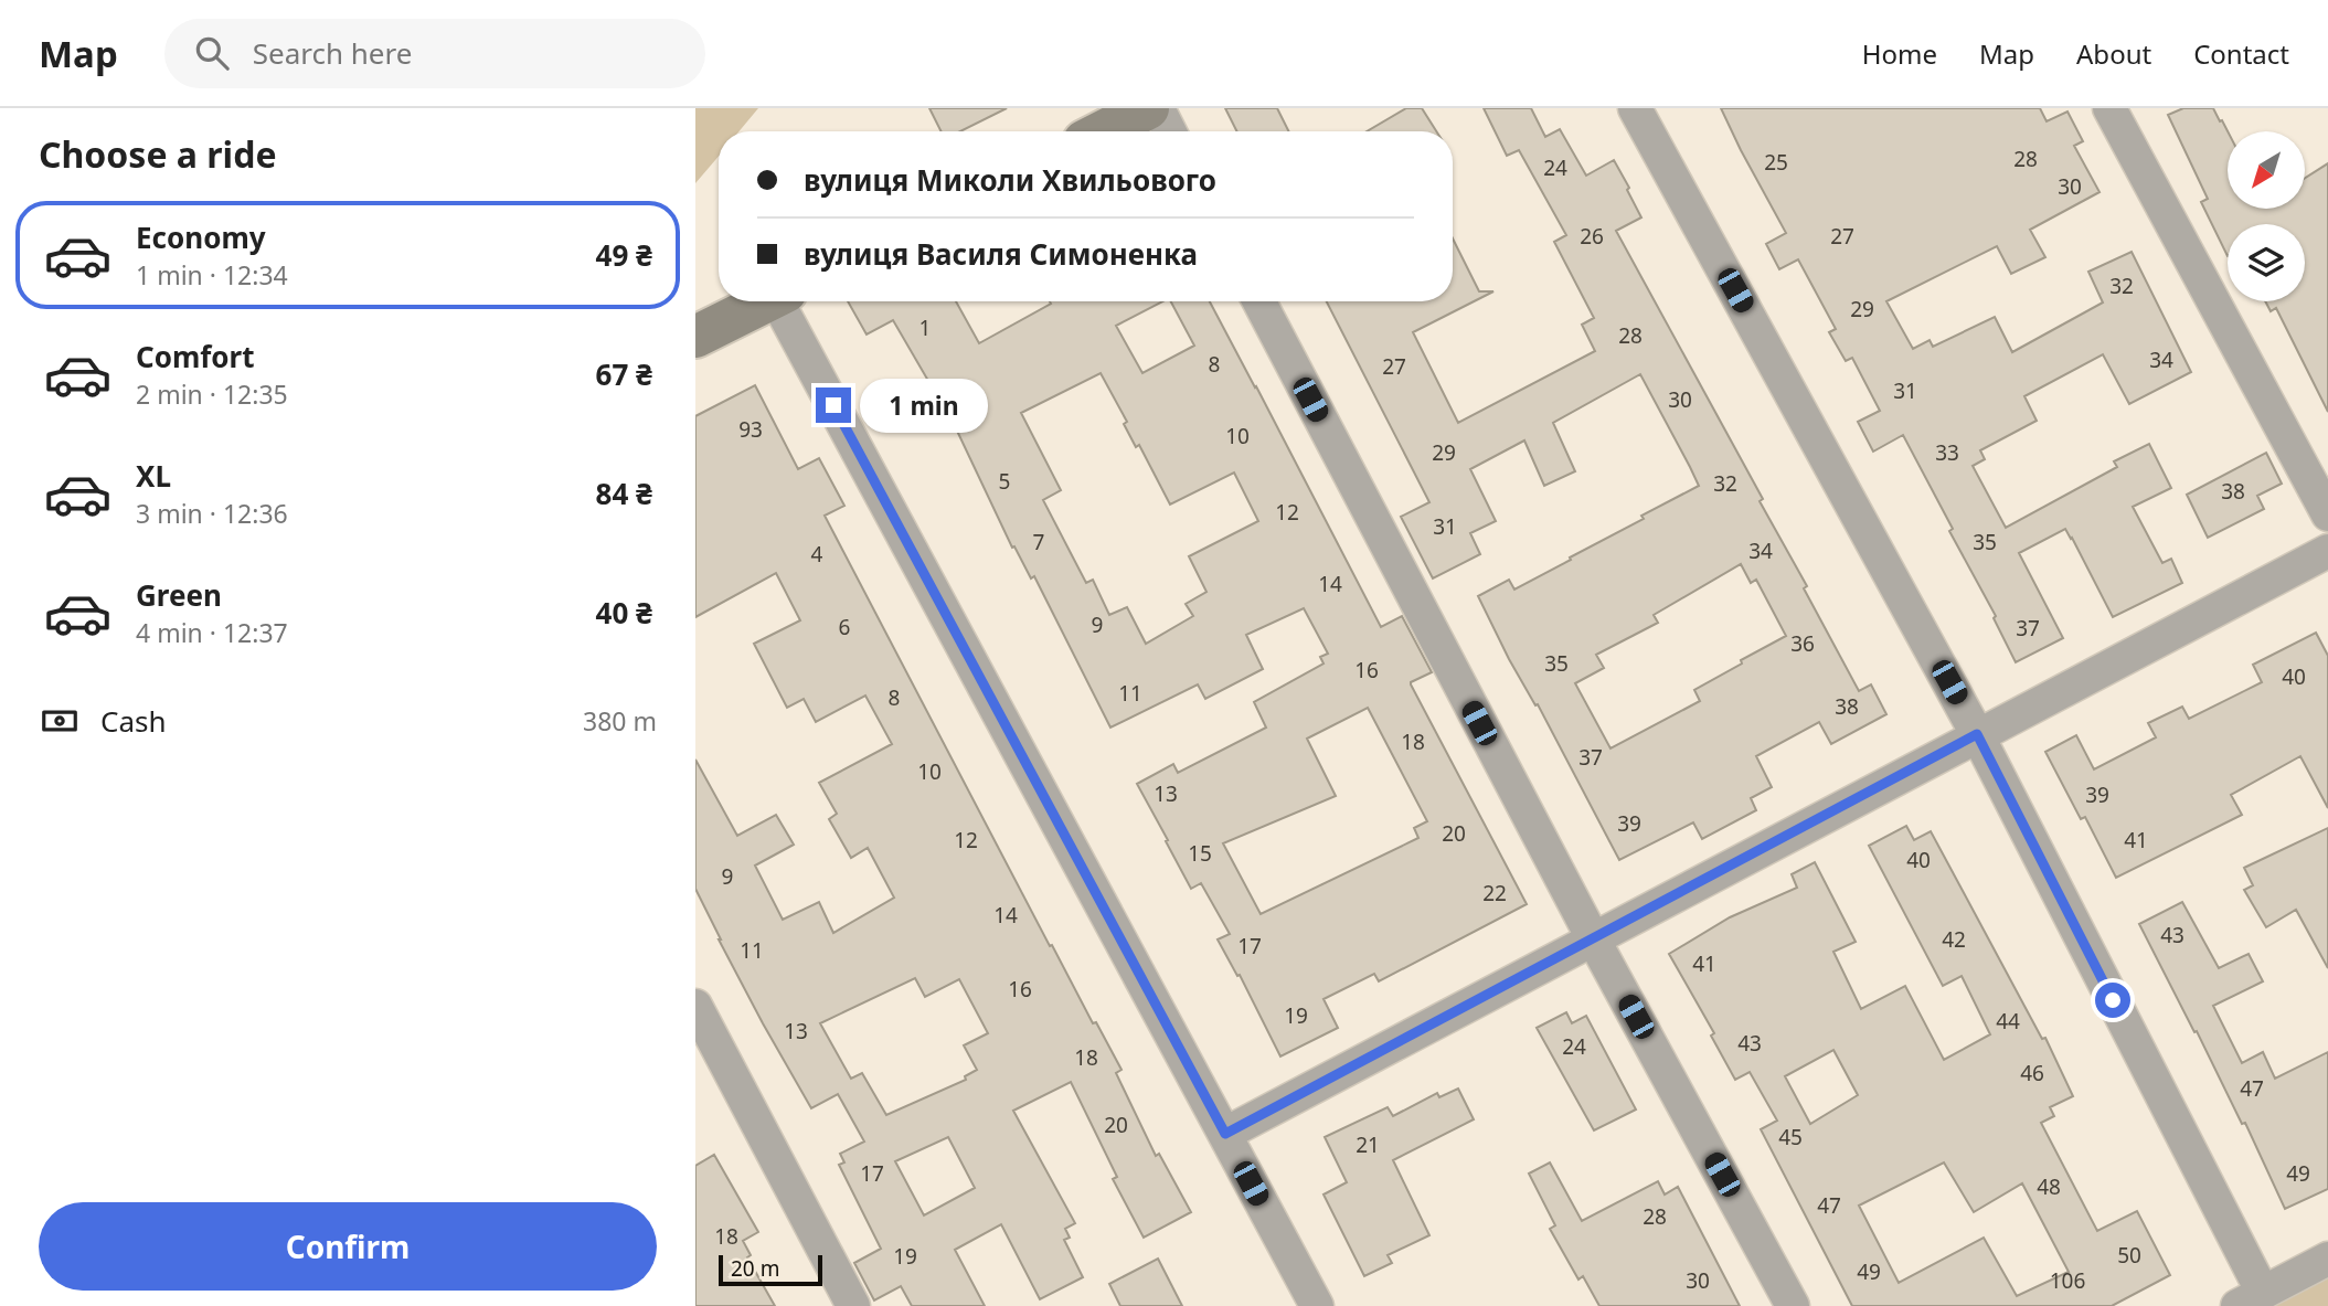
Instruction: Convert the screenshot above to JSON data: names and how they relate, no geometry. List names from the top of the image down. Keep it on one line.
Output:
{"house_numbers":["28","25","24","30","26","27","32","29","1","28","34","8","27","31","30","93","10","29","33","5","32","38","12","31","7","35","34","4","14","9","6","37","36","35","16","40","11","8","38","18","37","10","13","39","39","20","12","41","15","40","9","22","14","43","42","17","11","41","16","19","44","13","43","24","18","46","47","20","45","21","17","49","48","47","28","18","50","19","49","30","106"],"scale_bar":"20 m","north":"bottom left","page":{"header":"Map","search":"Search here","nav":["Home","Map","About","Contact"],"heading":"Choose a ride","banner":["вулиця Миколи Хвильового","вулиця Василя Симоненка"],"list":[{"name":"Economy","note":"1 min · 12:34","value":"49 ₴"},{"name":"Comfort","note":"2 min · 12:35","value":"67 ₴"},{"name":"XL","note":"3 min · 12:36","value":"84 ₴"},{"name":"Green","note":"4 min · 12:37","value":"40 ₴"}],"bubble":"1 min","pay":["Cash","380 m"],"buttons":"Confirm","scale":"20 m"}}
